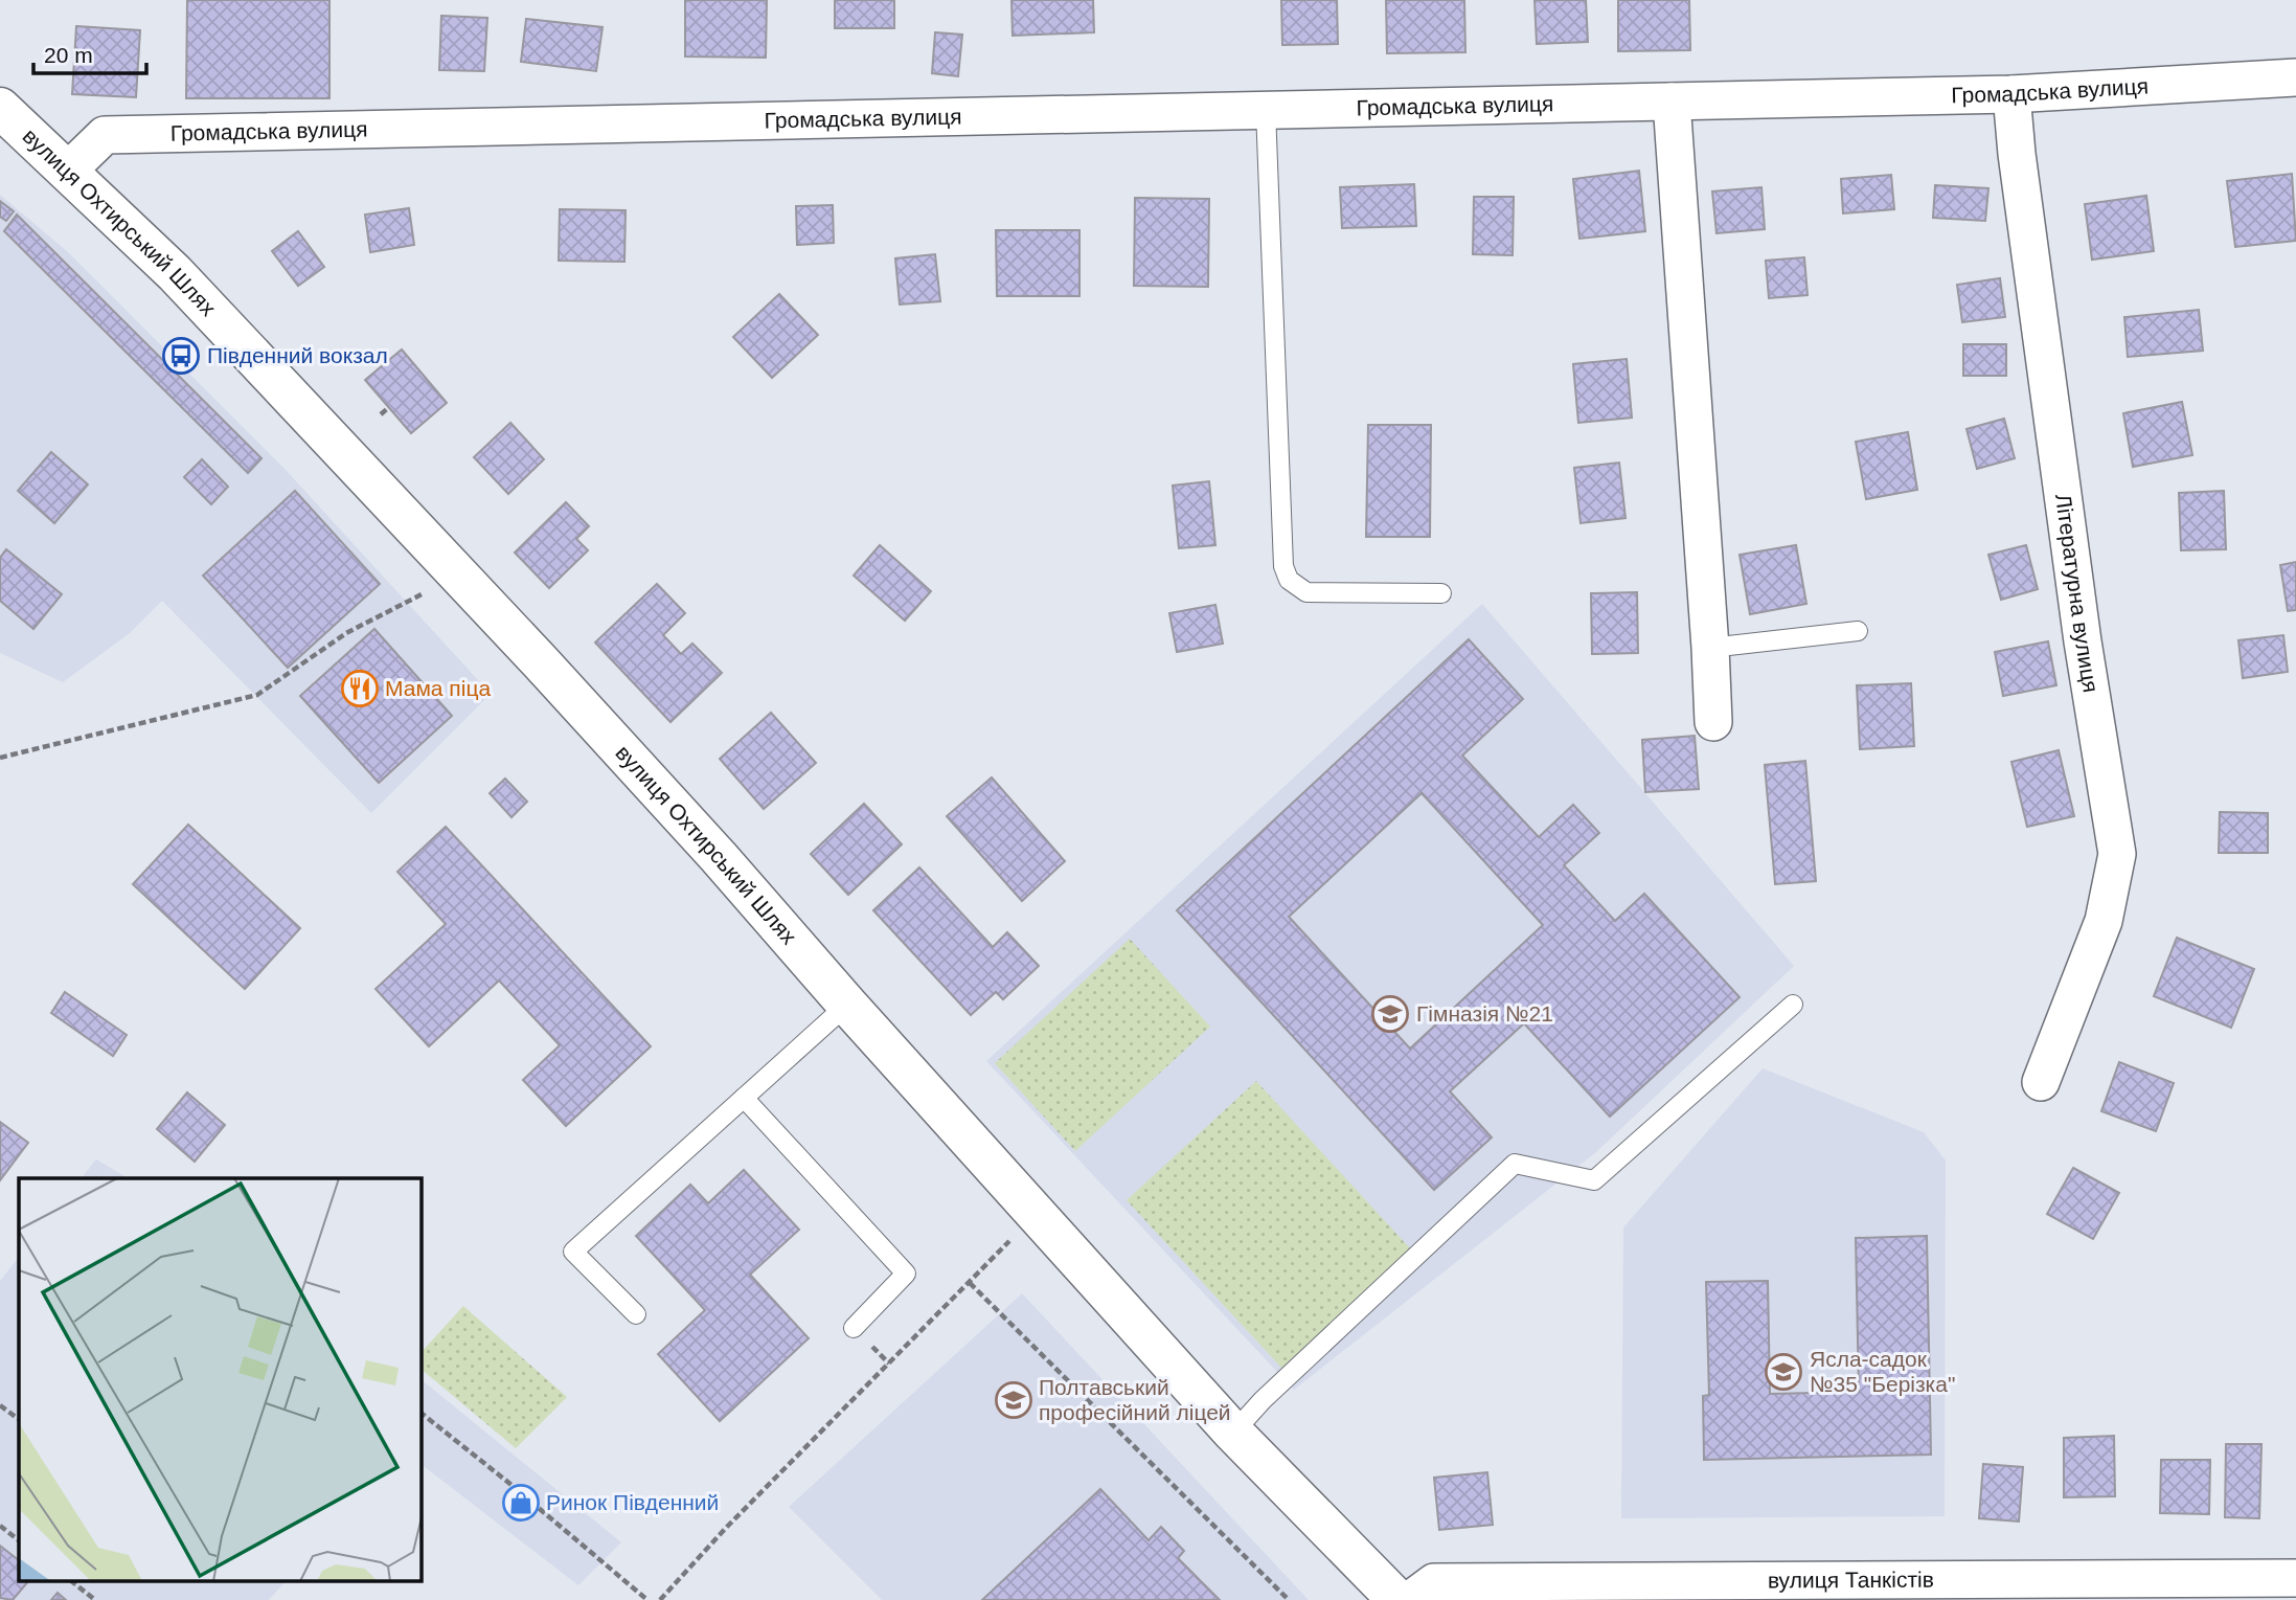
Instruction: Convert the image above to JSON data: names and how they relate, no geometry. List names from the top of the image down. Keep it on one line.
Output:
{"streets":{"main road":["вулиця Охтирський Шлях"],"street":["Громадська вулиця","Літературна вулиця","вулиця Танкістів"]},"crossings":[["Громадська вулиця","вулиця Охтирський Шлях"],["Громадська вулиця","Літературна вулиця"]],"places":{"bus stop":["Південний вокзал"],"restaurant":["Мама піца"],"school or university":["Гімназія №21","Ясла-садок №35 \"Берізка\"","Полтавський професійний ліцей"],"shop":["Ринок Південний"]},"scale_bar":"20 m"}
